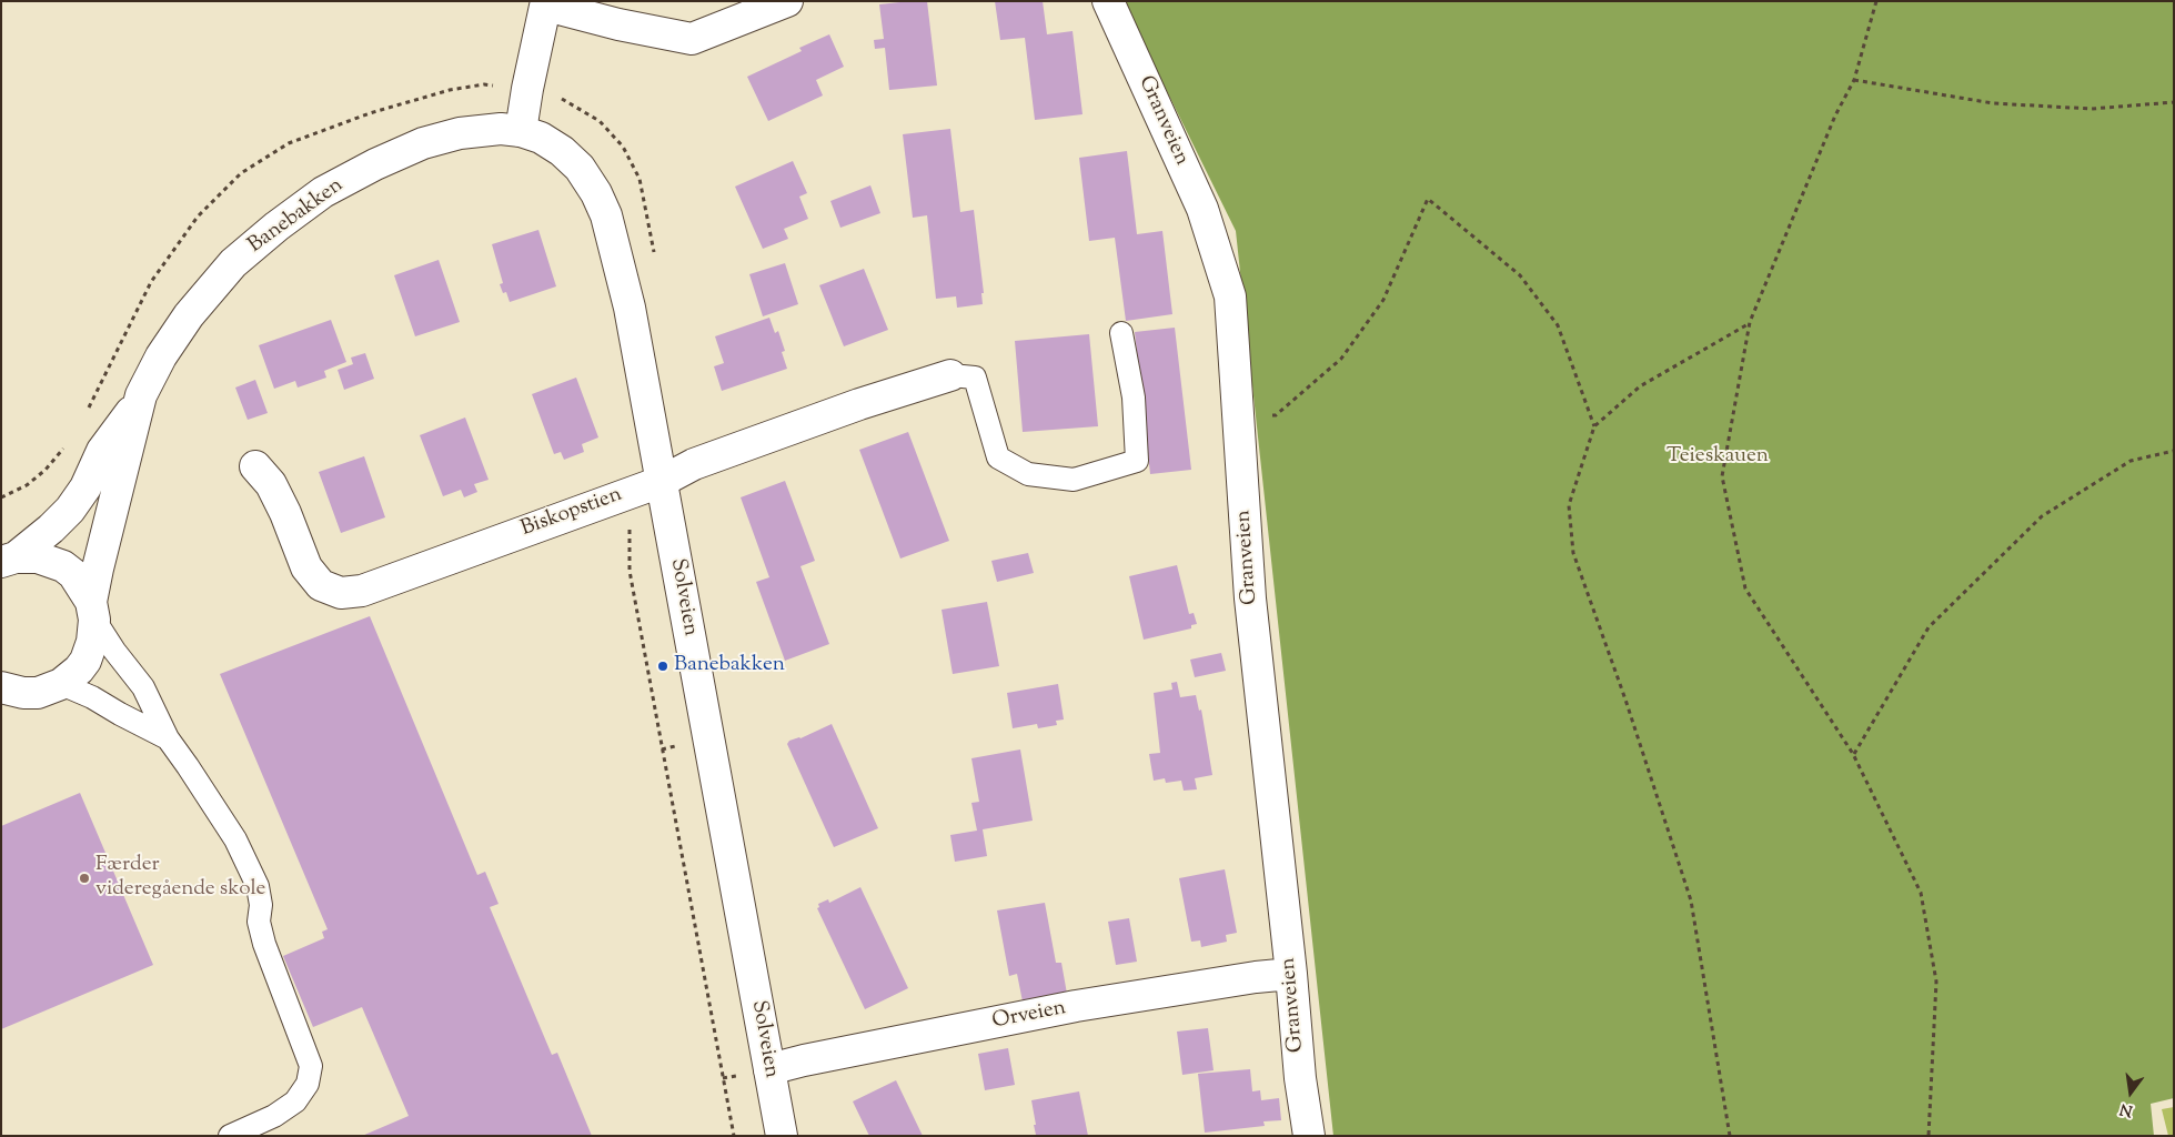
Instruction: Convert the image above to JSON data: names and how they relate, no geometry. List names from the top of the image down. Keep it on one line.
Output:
{"streets":{"street":["Granveien","Banebakken","Biskopstien","Solveien","Orveien"]},"crossings":[["Granveien","Orveien"],["Banebakken","Solveien"],["Biskopstien","Solveien"],["Solveien","Orveien"]],"parks":["Teieskauen"],"places":["Banebakken","Færder videregående skole"],"north":"bottom"}
